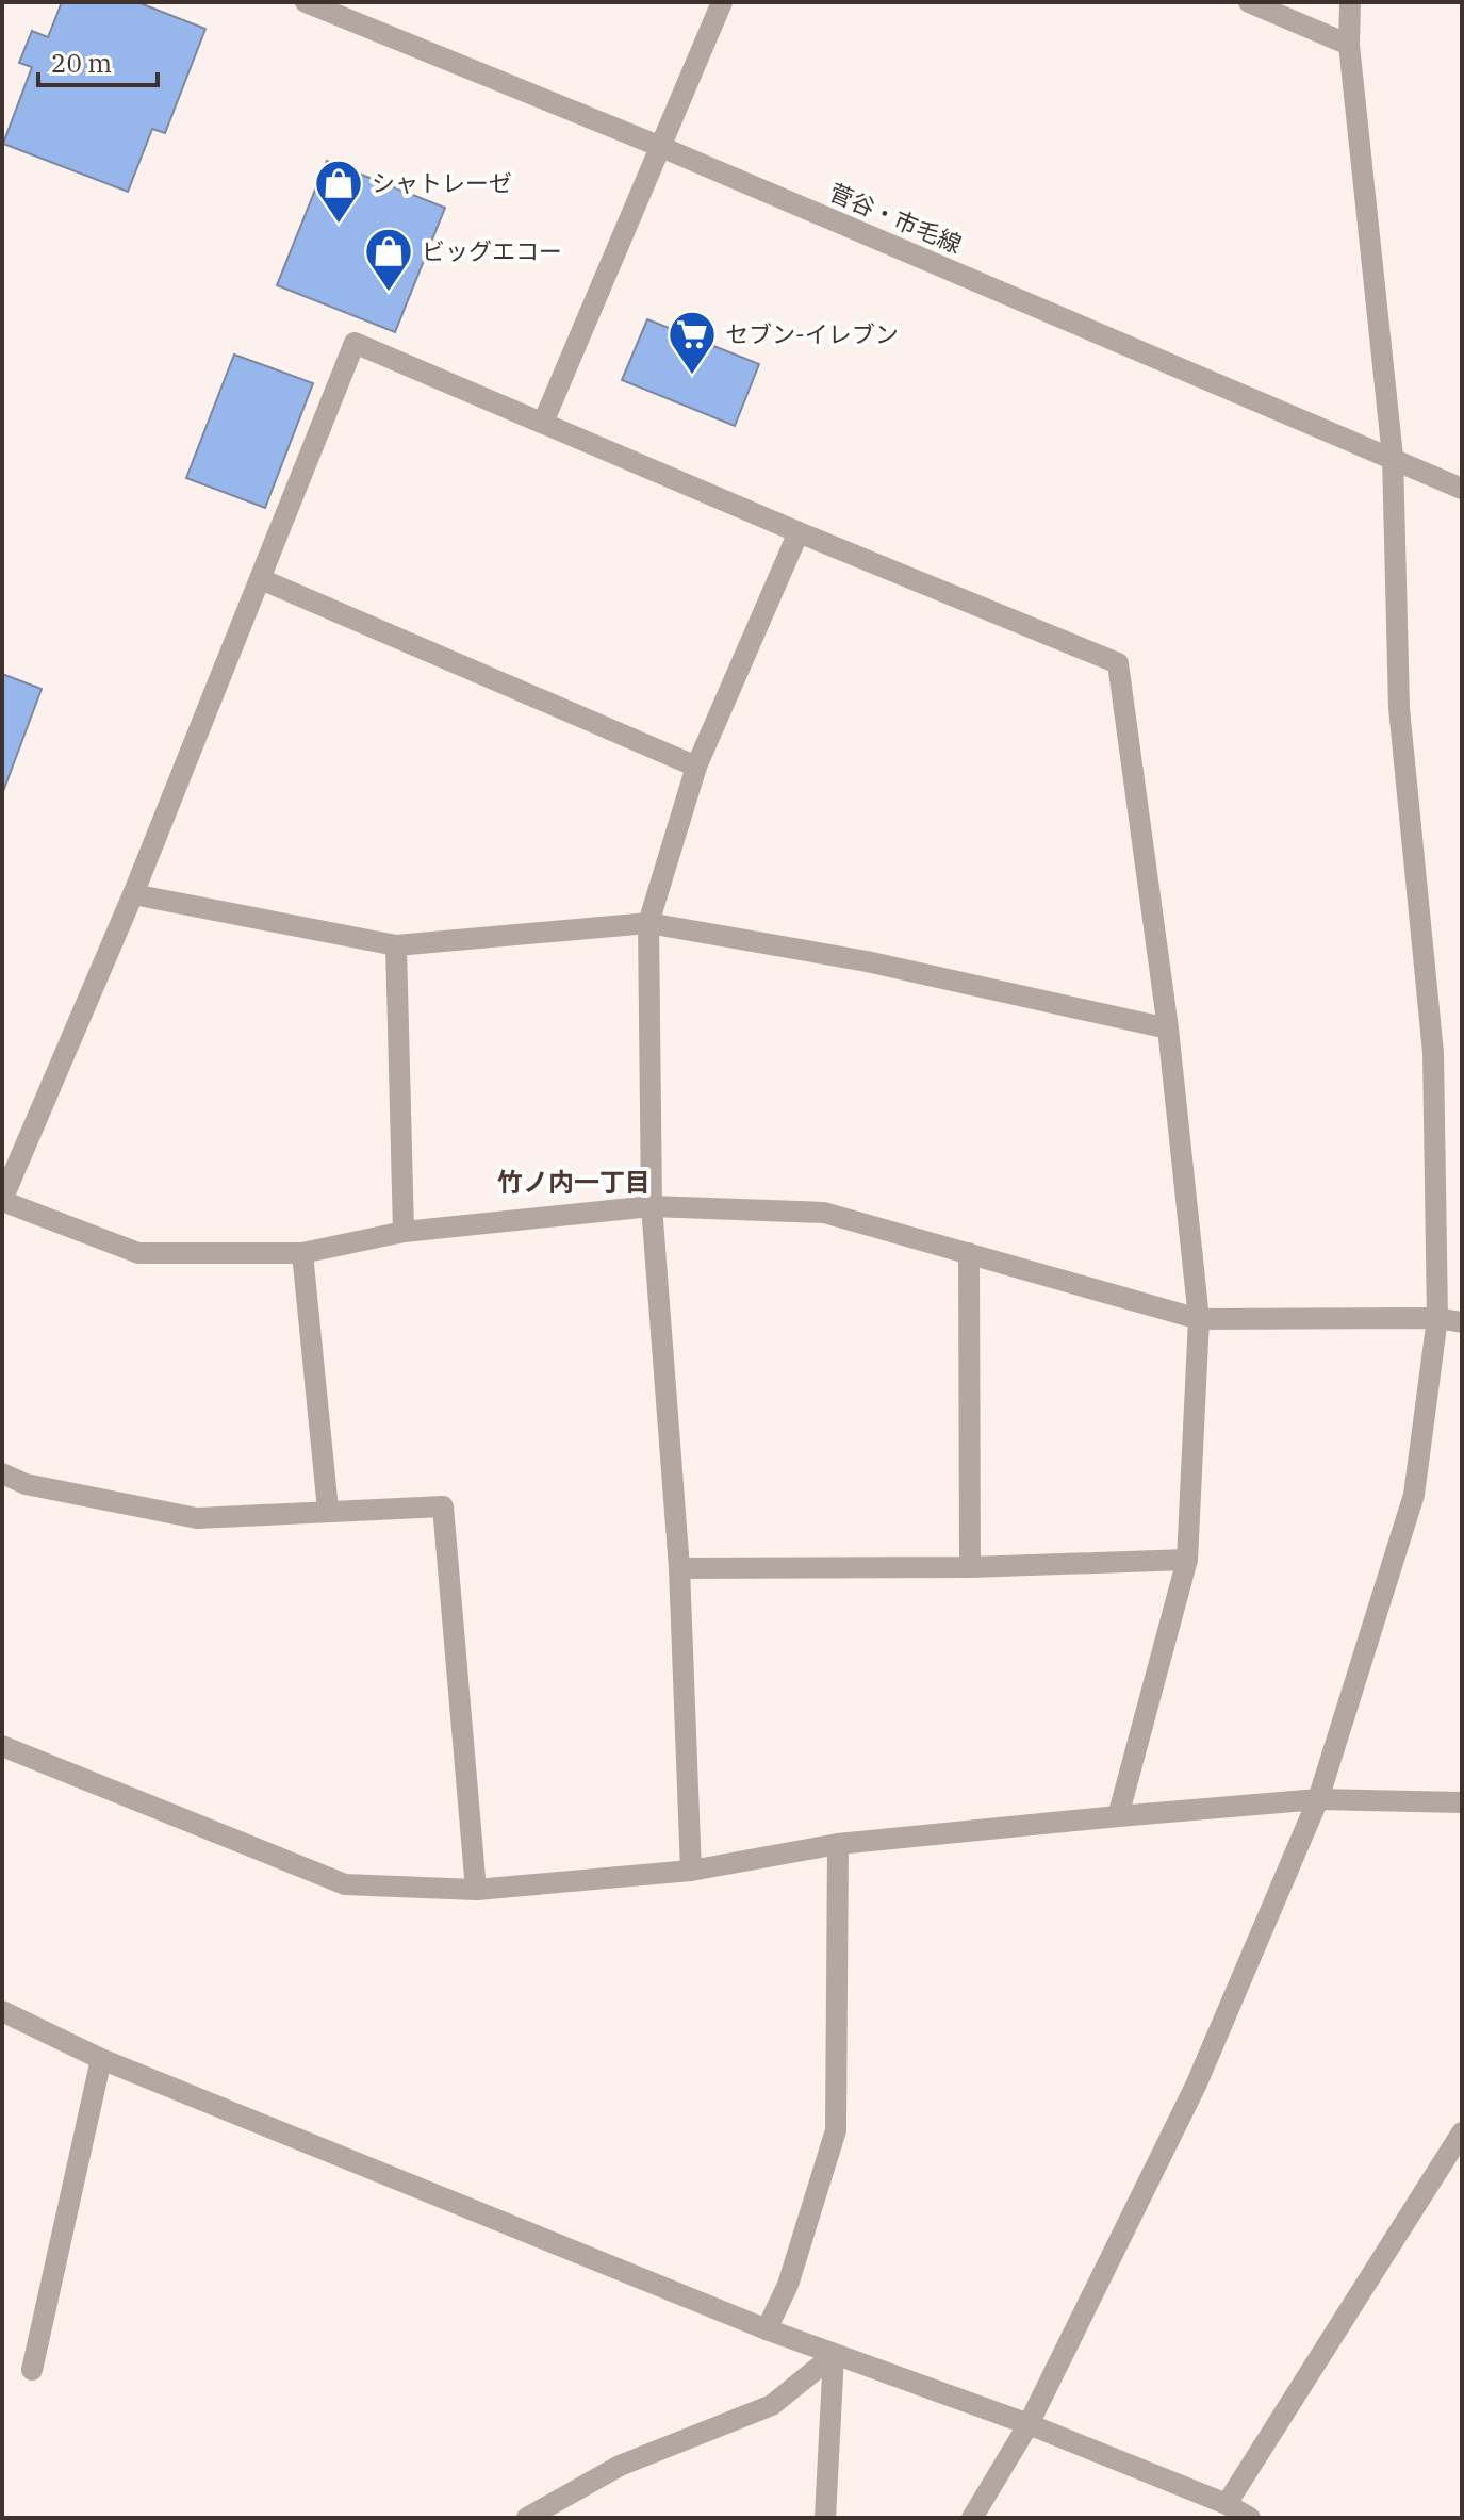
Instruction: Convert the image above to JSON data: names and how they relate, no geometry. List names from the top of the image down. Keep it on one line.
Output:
{"streets":{"street":["菅谷・市毛線"]},"districts":["竹ノ内一丁目"],"places":{"shop":["シャトレーゼ","ビッグエコー"],"supermarket":["セブン-イレブン"]},"scale_bar":"20 m"}
